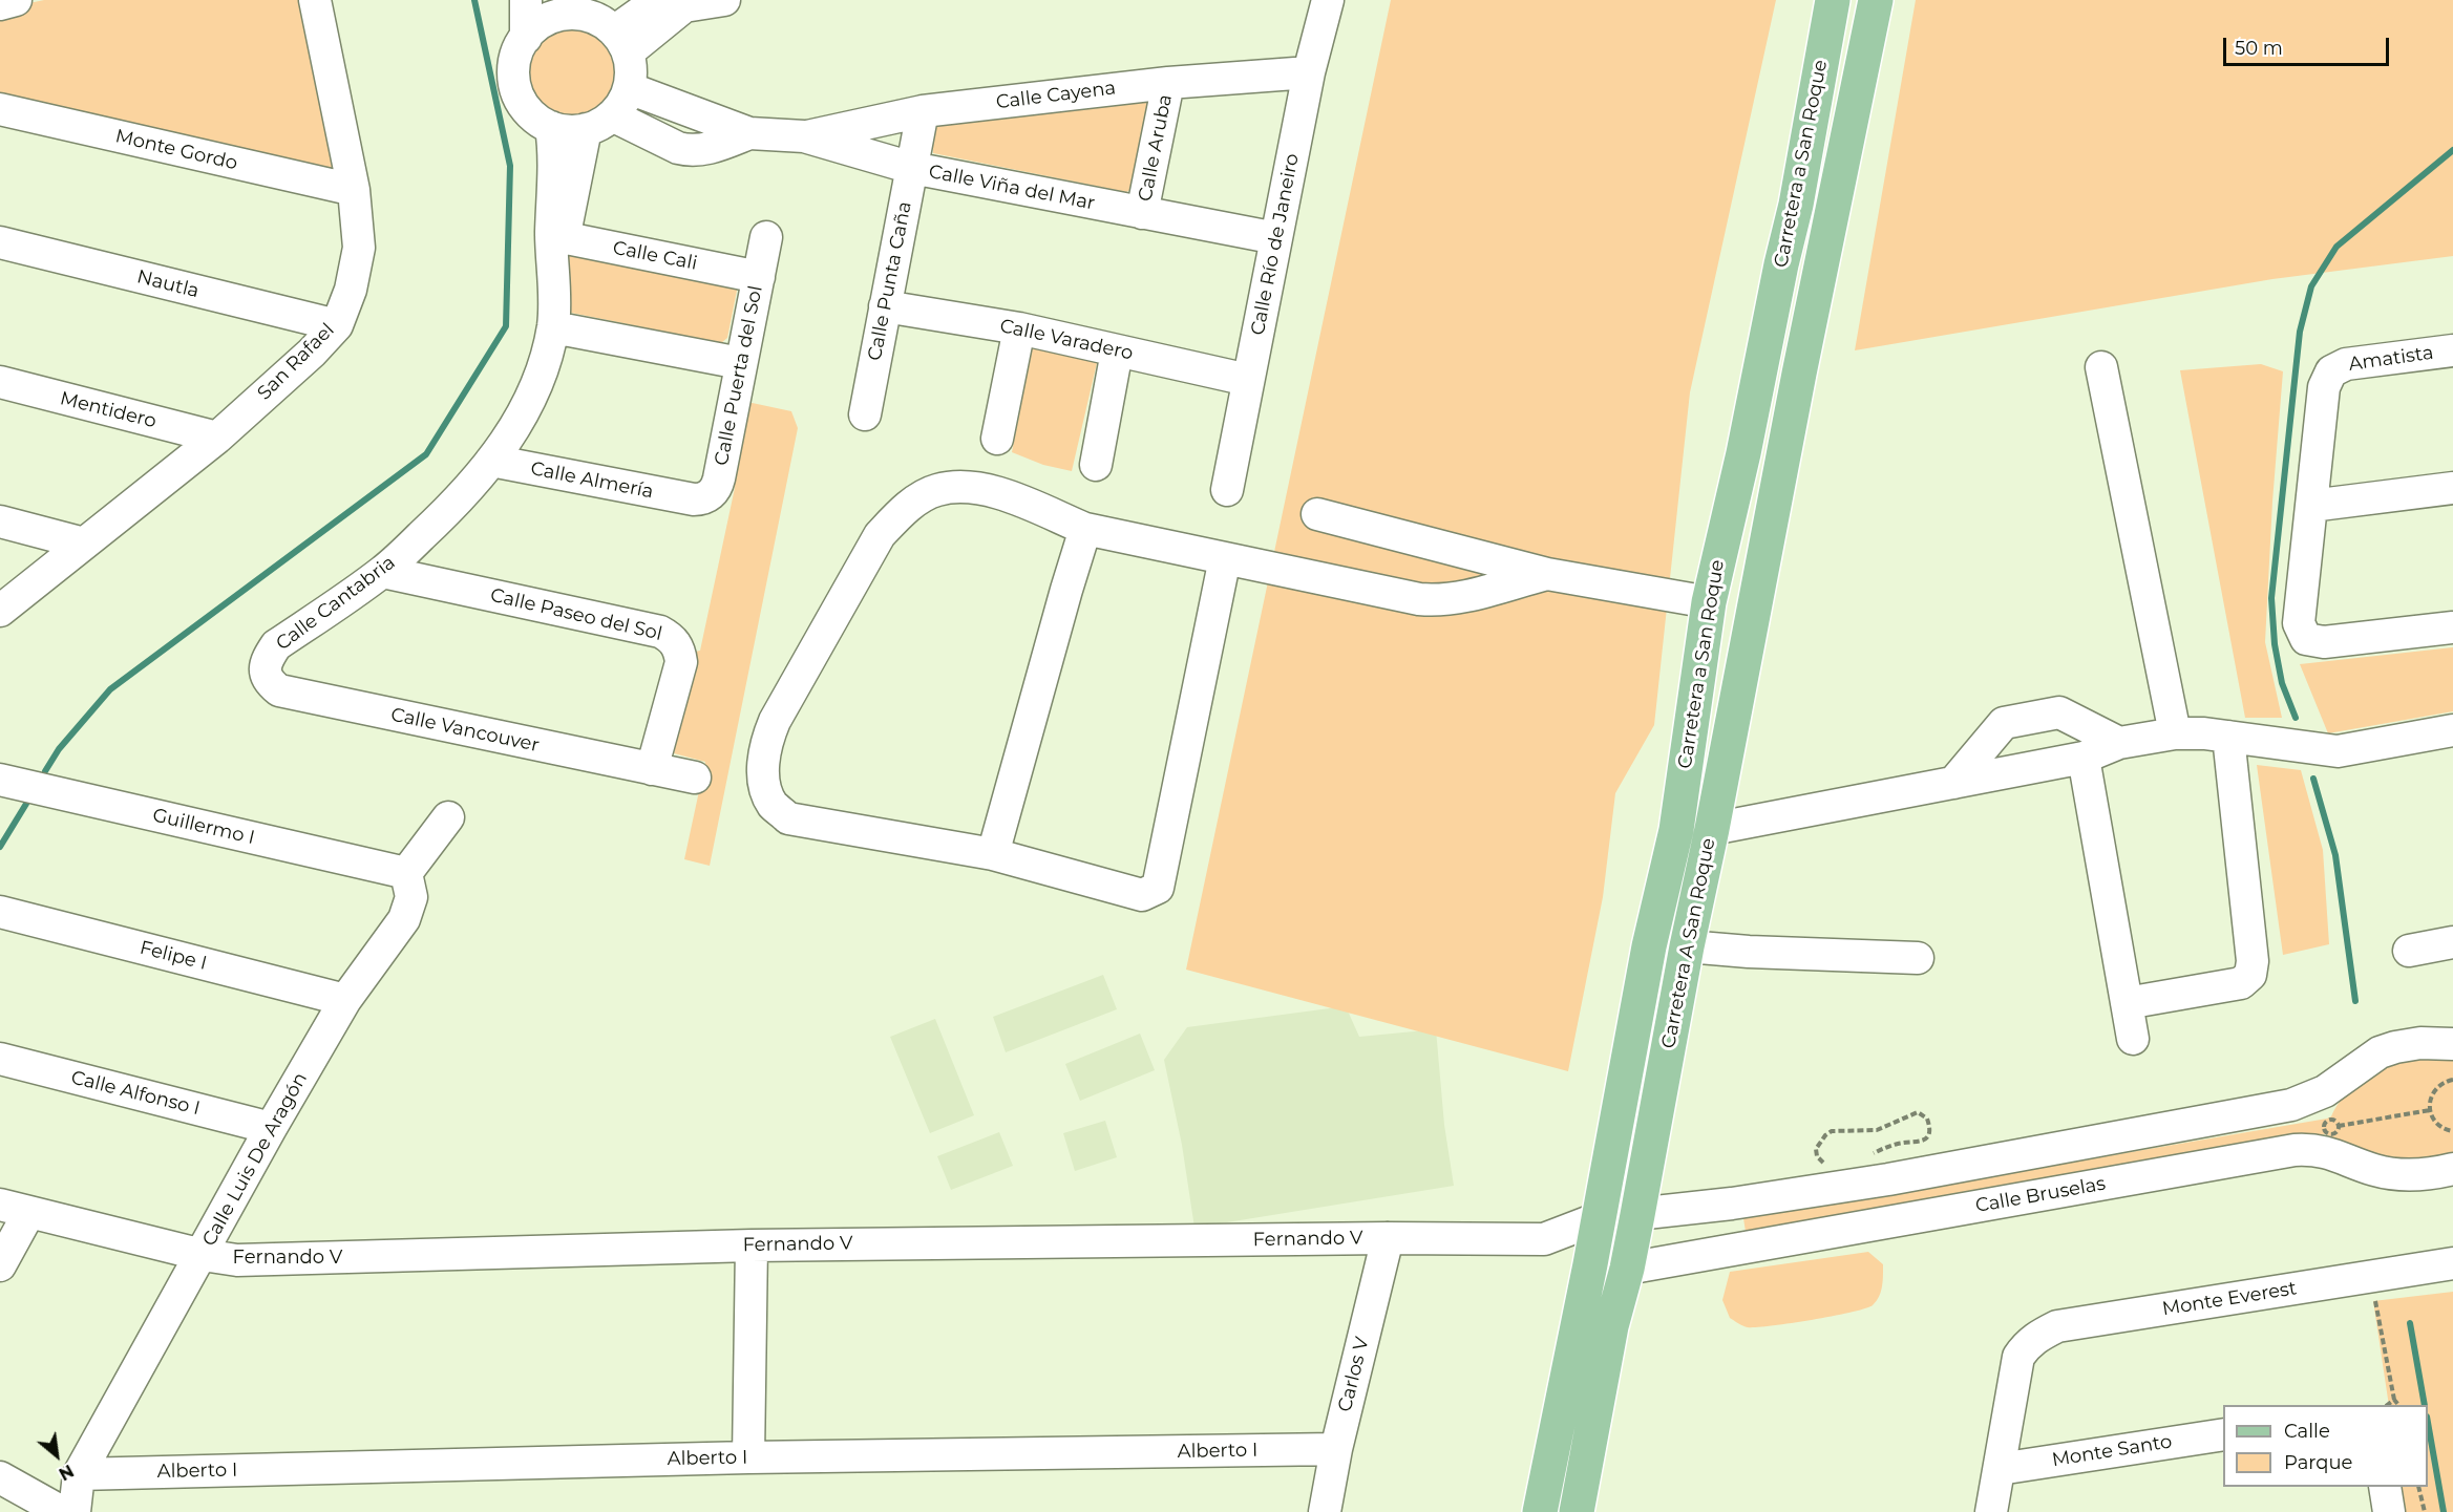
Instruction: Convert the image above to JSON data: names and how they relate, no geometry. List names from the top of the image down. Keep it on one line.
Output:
{"streets":{"main road":["Carretera a San Roque","Carretera A San Roque"],"street":["Calle Cayena","Calle Aruba","Monte Gordo","Calle Viña del Mar","Calle Río de Janeiro","Calle Cali","Calle Punta Caña","Nautla","Calle Varadero","Amatista","San Rafael","Calle Puerta del Sol","Mentidero","Calle Almería","Calle Cantabria","Calle Paseo del Sol","Calle Vancouver","Guillermo I","Felipe I","Calle Alfonso I","Calle Luis De Aragón","Calle Bruselas","Fernando V","Monte Everest","Carlos V","Alberto I","Monte Santo"]},"crossings":[["Calle Cayena","Calle Aruba"],["Calle Cayena","Calle Viña del Mar"],["Calle Cayena","Calle Río de Janeiro"],["Calle Cayena","Calle Punta Caña"],["Calle Aruba","Calle Viña del Mar"],["Monte Gordo","San Rafael"],["Carretera a San Roque","Fernando V"],["Calle Viña del Mar","Calle Río de Janeiro"],["Calle Viña del Mar","Calle Punta Caña"],["Calle Viña del Mar","Calle Cantabria"],["Calle Río de Janeiro","Calle Varadero"],["Calle Cali","Calle Puerta del Sol"],["Calle Cali","Calle Cantabria"],["Calle Punta Caña","Calle Varadero"],["Nautla","San Rafael"],["San Rafael","Mentidero"],["Calle Puerta del Sol","Calle Almería"],["Calle Almería","Calle Cantabria"],["Calle Cantabria","Calle Paseo del Sol"],["Calle Cantabria","Calle Vancouver"],["Calle Paseo del Sol","Calle Vancouver"],["Guillermo I","Calle Luis De Aragón"],["Carretera A San Roque","Calle Bruselas"],["Carretera A San Roque","Fernando V"],["Felipe I","Calle Luis De Aragón"],["Calle Alfonso I","Calle Luis De Aragón"],["Calle Luis De Aragón","Fernando V"],["Calle Luis De Aragón","Alberto I"],["Fernando V","Carlos V"],["Monte Everest","Monte Santo"],["Carlos V","Alberto I"]],"legend":["Calle","Parque"],"scale_bar":"50 m","north":"bottom right"}
